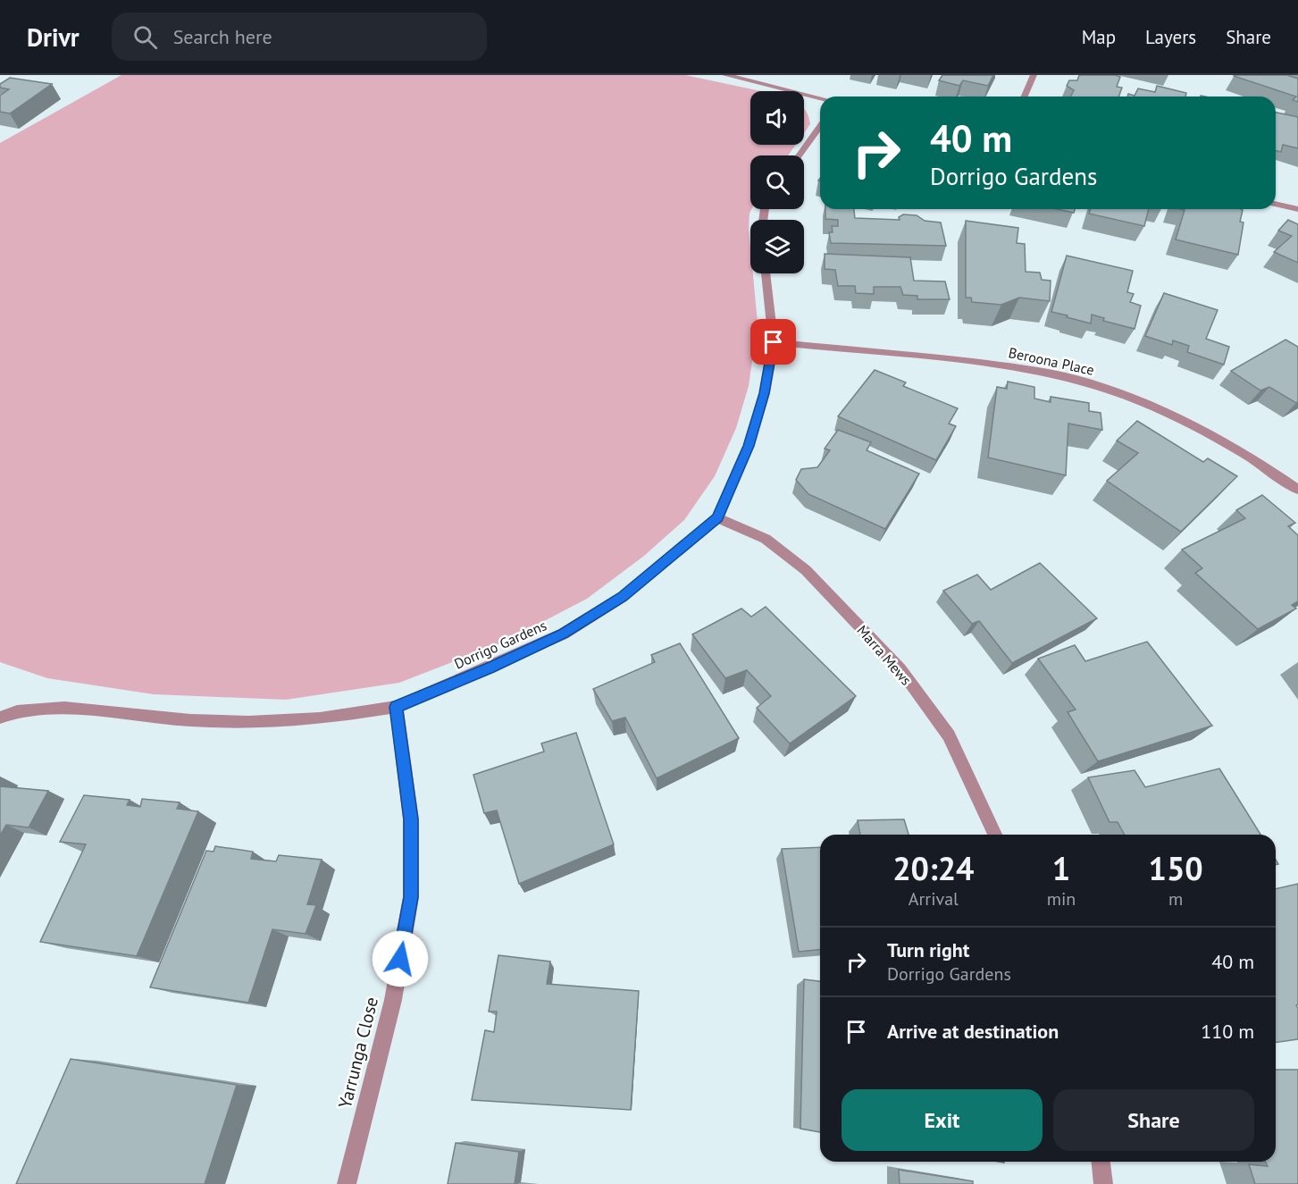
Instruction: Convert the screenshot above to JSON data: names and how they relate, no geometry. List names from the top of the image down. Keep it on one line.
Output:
{"streets":{"street":["Beroona Place","Dorrigo Gardens","Marra Mews","Yarrunga Close"]},"crossings":[["Beroona Place","Dorrigo Gardens"],["Dorrigo Gardens","Marra Mews"],["Dorrigo Gardens","Yarrunga Close"]],"page":{"header":"Drivr","search":"Search here","nav":["Map","Layers","Share"],"turn":["40 m","Dorrigo Gardens"],"eta":["20:24","Arrival","1","min","150","m"],"list":[{"name":"Turn right","note":"Dorrigo Gardens","value":"40 m"},{"name":"Arrive at destination","value":"110 m"}],"buttons":["Exit","Share"]}}
